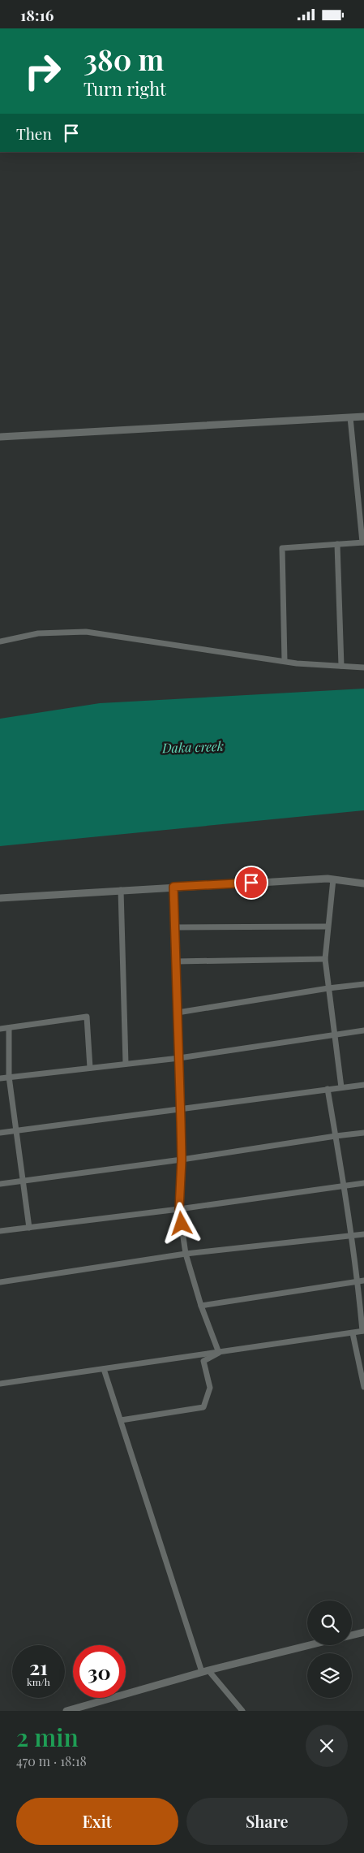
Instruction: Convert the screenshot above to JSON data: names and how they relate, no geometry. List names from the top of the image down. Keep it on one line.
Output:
{"water":["Daka creek"],"page":{"status":"18:16","turn":["380 m","Turn right"],"then":"Then","speed":"21 km/h","limit":"30","heading":["2 min","470 m · 18:18"],"buttons":["Exit","Share"]}}
